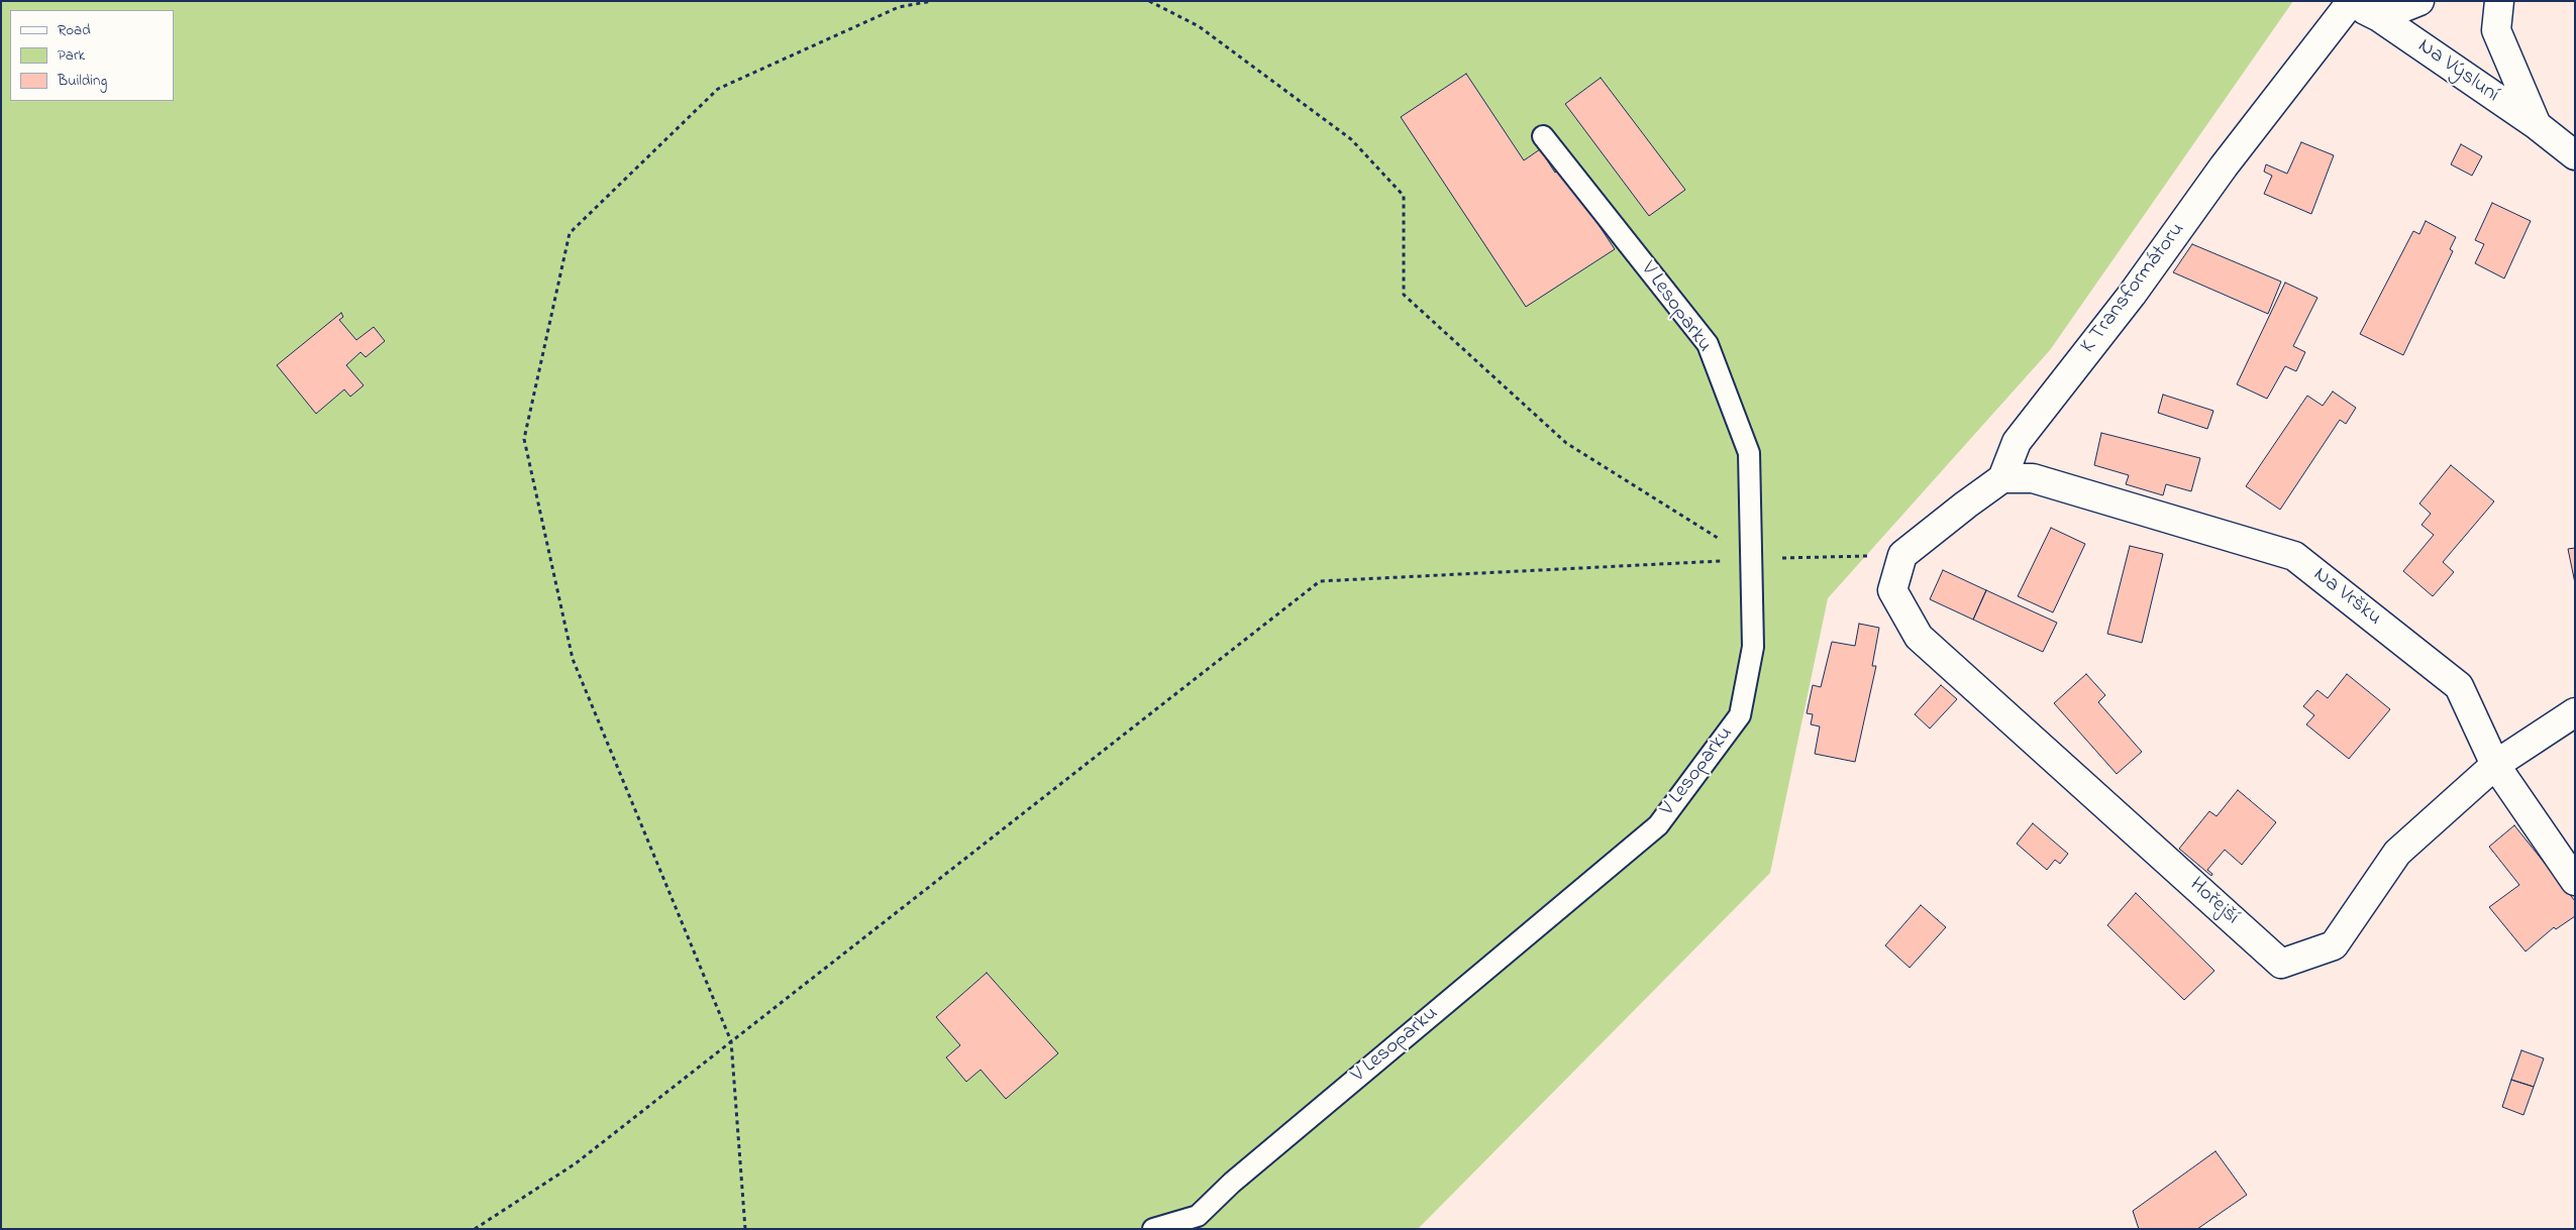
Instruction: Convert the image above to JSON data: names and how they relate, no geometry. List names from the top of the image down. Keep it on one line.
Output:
{"streets":{"street":["Na Výsluní","K Transformátoru","Na Vršku","Hořejší"],"lane":["V Lesoparku"]},"crossings":[["Na Výsluní","K Transformátoru"],["K Transformátoru","Na Vršku"],["Na Vršku","Hořejší"]],"legend":["Road","Park","Building"]}
